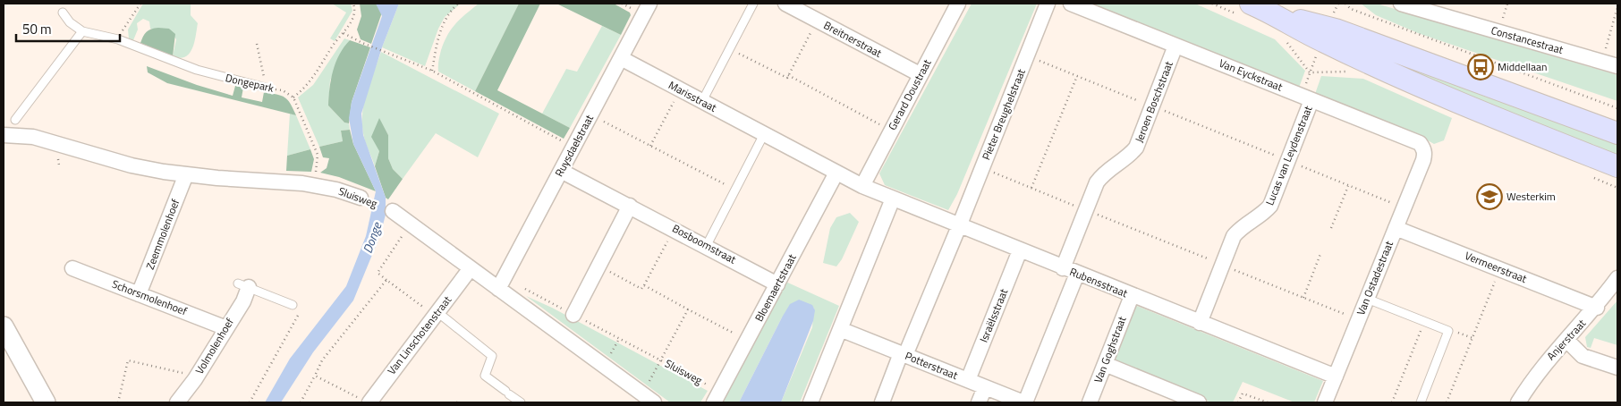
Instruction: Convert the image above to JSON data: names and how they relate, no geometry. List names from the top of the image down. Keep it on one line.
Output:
{"streets":{"street":["Breitnerstraat","Constancestraat","Van Eyckstraat","Gerard Doustraat","Marisstraat","Jeroen Boschstraat","Pieter Breughelstraat","Ruysdaelstraat","Lucas van Leydenstraat","Sluisweg","Zeemmolenhoef","Bosboomstraat","Vermeerstraat","Van Ostadestraat","Rubensstraat","Bloemaertstraat","Schorsmolenhoef","Israëlsstraat","Van Linschotenstraat","Anjerstraat","Volmolenhoef","Van Goghstraat","Potterstraat"],"lane":["Dongepark"]},"crossings":[["Breitnerstraat","Gerard Doustraat"],["Van Eyckstraat","Jeroen Boschstraat"],["Van Eyckstraat","Lucas van Leydenstraat"],["Van Eyckstraat","Van Ostadestraat"],["Gerard Doustraat","Marisstraat"],["Gerard Doustraat","Rubensstraat"],["Marisstraat","Ruysdaelstraat"],["Marisstraat","Rubensstraat"],["Marisstraat","Bloemaertstraat"],["Jeroen Boschstraat","Rubensstraat"],["Pieter Breughelstraat","Rubensstraat"],["Pieter Breughelstraat","Potterstraat"],["Ruysdaelstraat","Sluisweg"],["Ruysdaelstraat","Bosboomstraat"],["Lucas van Leydenstraat","Rubensstraat"],["Sluisweg","Zeemmolenhoef"],["Sluisweg","Bloemaertstraat"],["Zeemmolenhoef","Schorsmolenhoef"],["Bosboomstraat","Bloemaertstraat"],["Vermeerstraat","Van Ostadestraat"],["Vermeerstraat","Anjerstraat"],["Van Ostadestraat","Rubensstraat"],["Rubensstraat","Israëlsstraat"],["Rubensstraat","Van Goghstraat"],["Schorsmolenhoef","Volmolenhoef"],["Israëlsstraat","Potterstraat"]],"water":["Donge"],"places":{"bus stop":["Middellaan"],"school or university":["Westerkim"]},"scale_bar":"50 m"}
